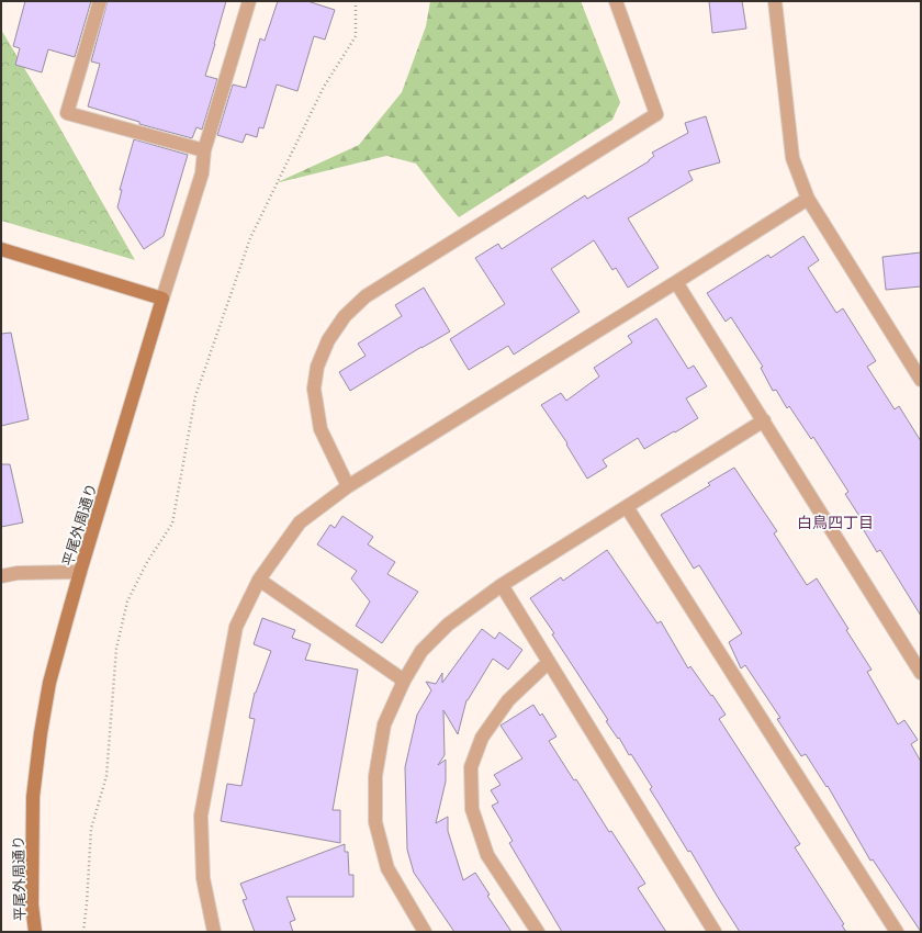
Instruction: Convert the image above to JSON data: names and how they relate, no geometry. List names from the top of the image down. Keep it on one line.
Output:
{"streets":{"street":["平尾外周通り"]},"districts":["白鳥四丁目"]}
